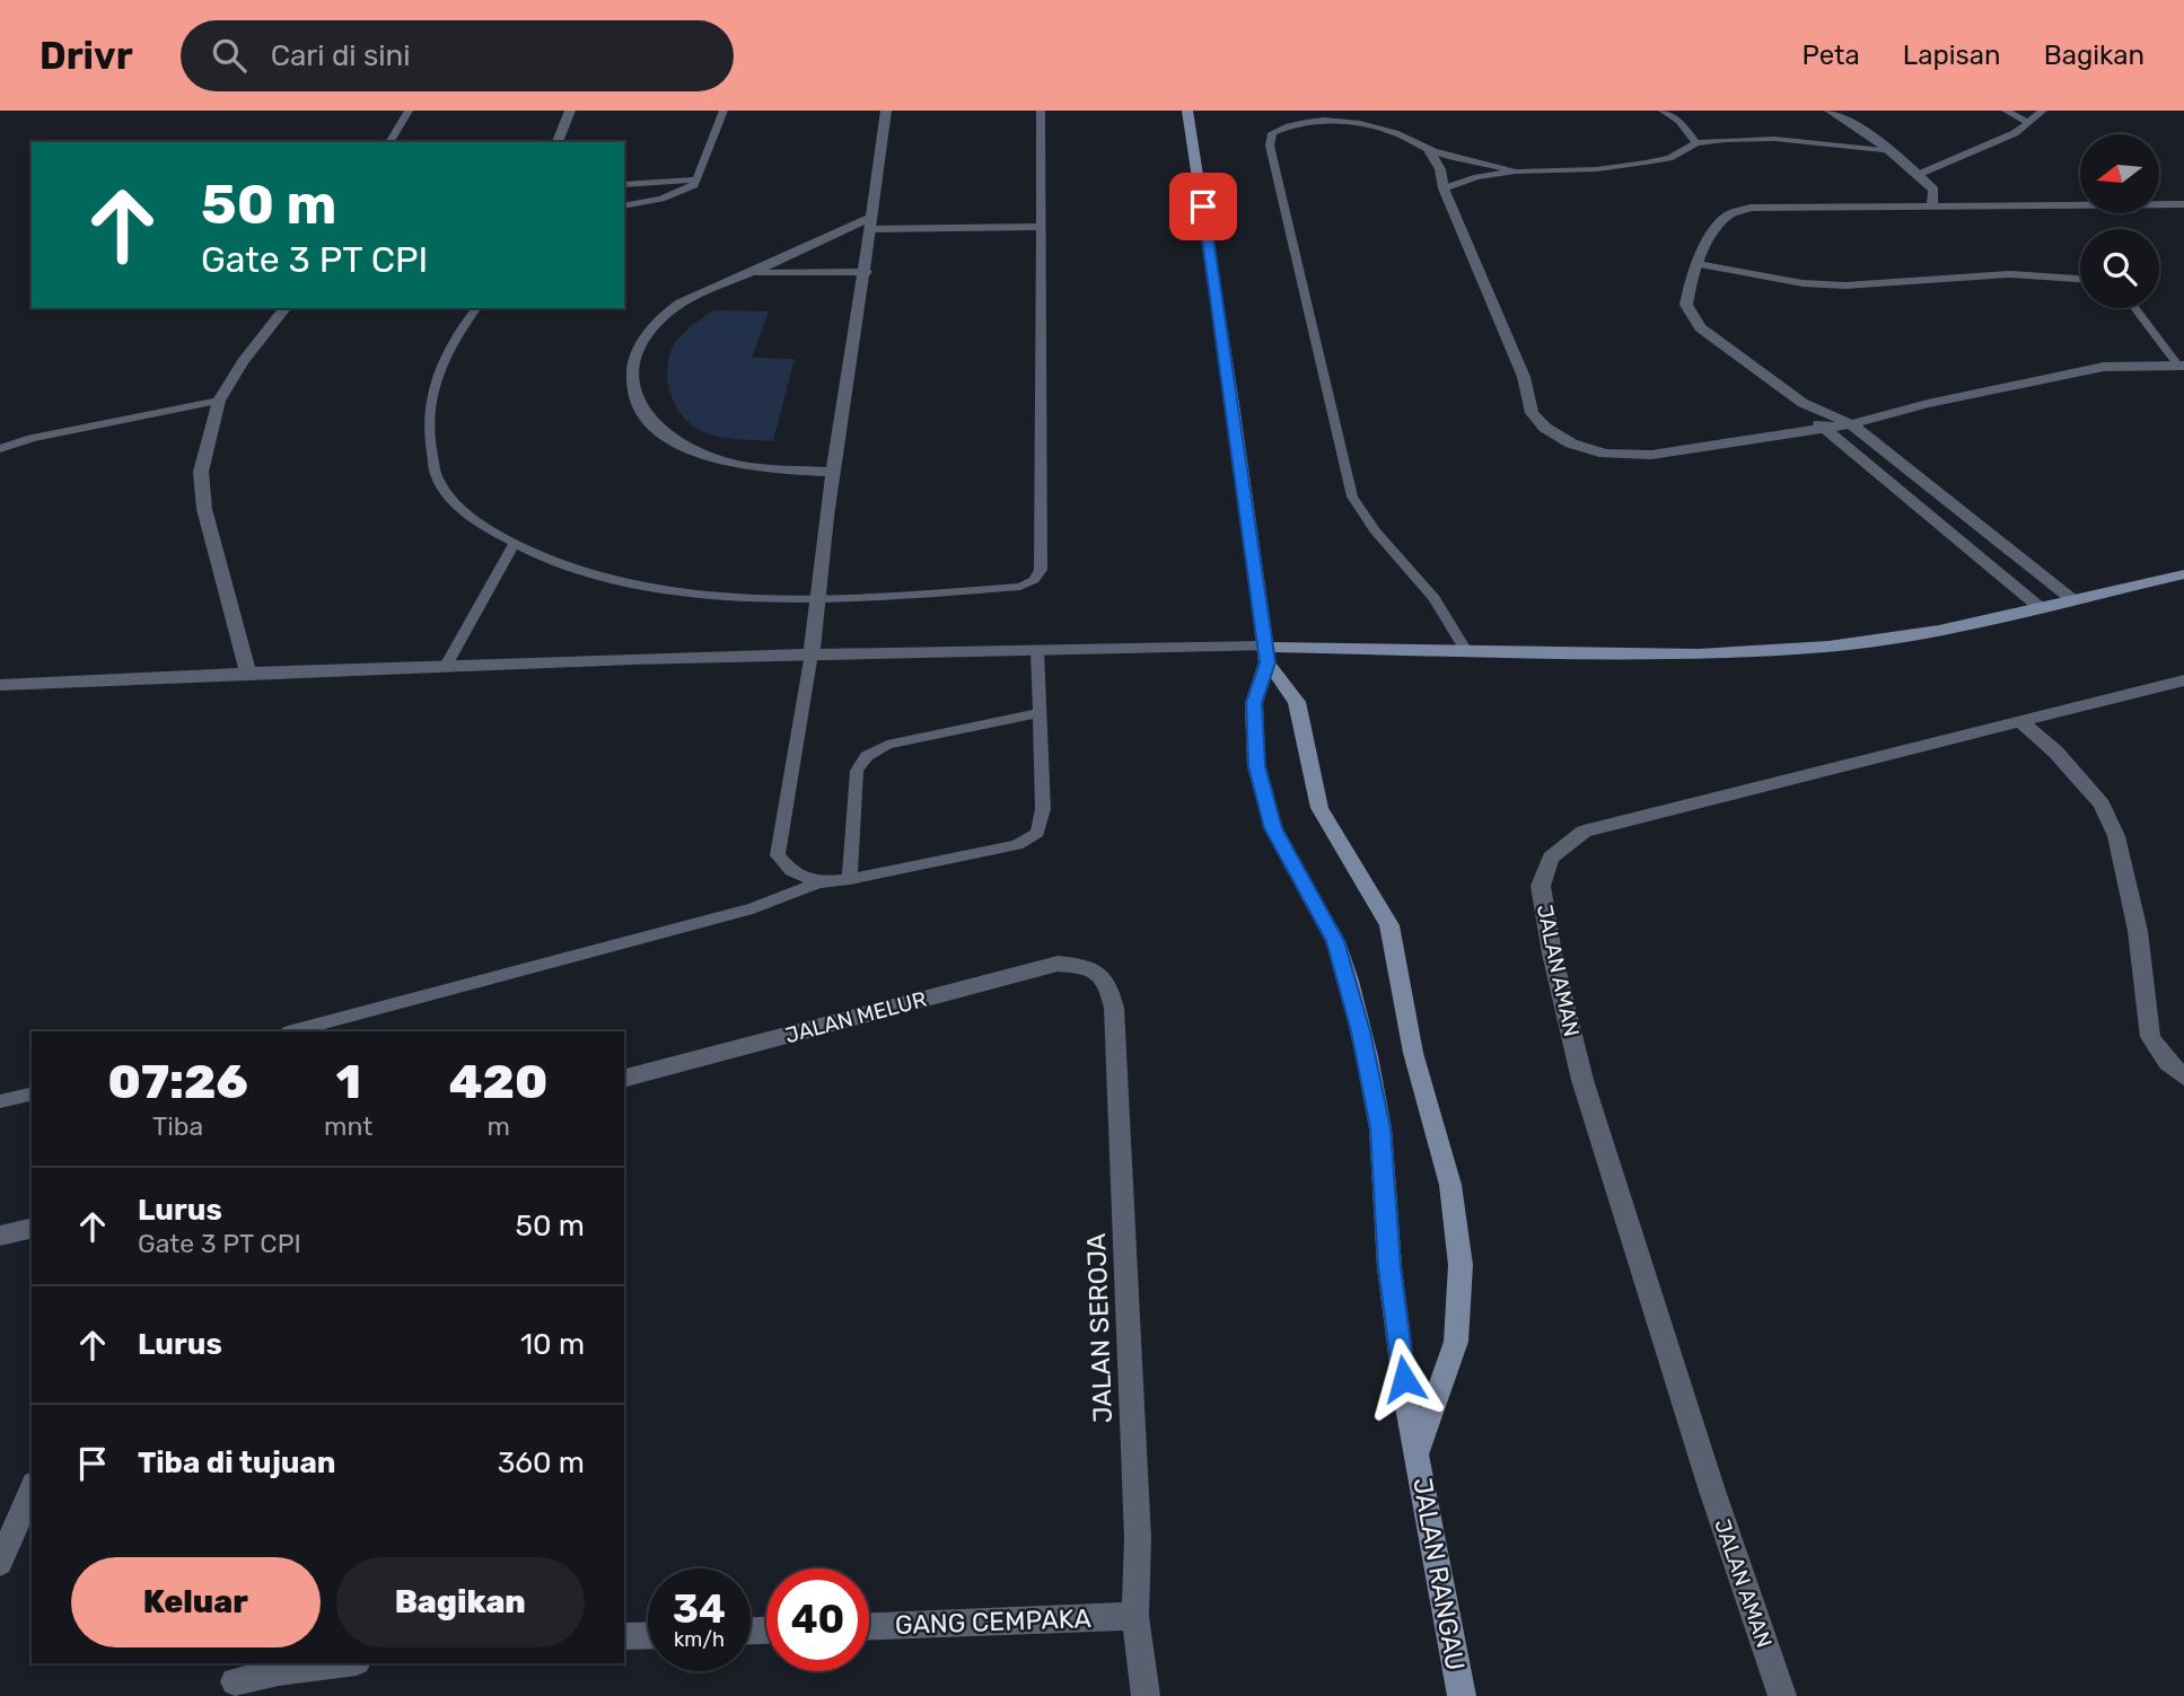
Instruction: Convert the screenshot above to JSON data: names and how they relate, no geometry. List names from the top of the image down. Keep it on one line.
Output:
{"streets":{"street":["JALAN AMAN","JALAN MELUR","JALAN SEROJA","JALAN RANGAU","GANG CEMPAKA"]},"crossings":[["JALAN MELUR","JALAN SEROJA"],["JALAN SEROJA","GANG CEMPAKA"]],"north":"left","page":{"header":"Drivr","search":"Cari di sini","nav":["Peta","Lapisan","Bagikan"],"turn":["50 m","Gate 3 PT CPI"],"eta":["07:26","Tiba","1","mnt","420","m"],"list":[{"name":"Lurus","note":"Gate 3 PT CPI","value":"50 m"},{"name":"Lurus","value":"10 m"},{"name":"Tiba di tujuan","value":"360 m"}],"buttons":["Keluar","Bagikan"],"speed":"34 km/h","limit":"40"}}
